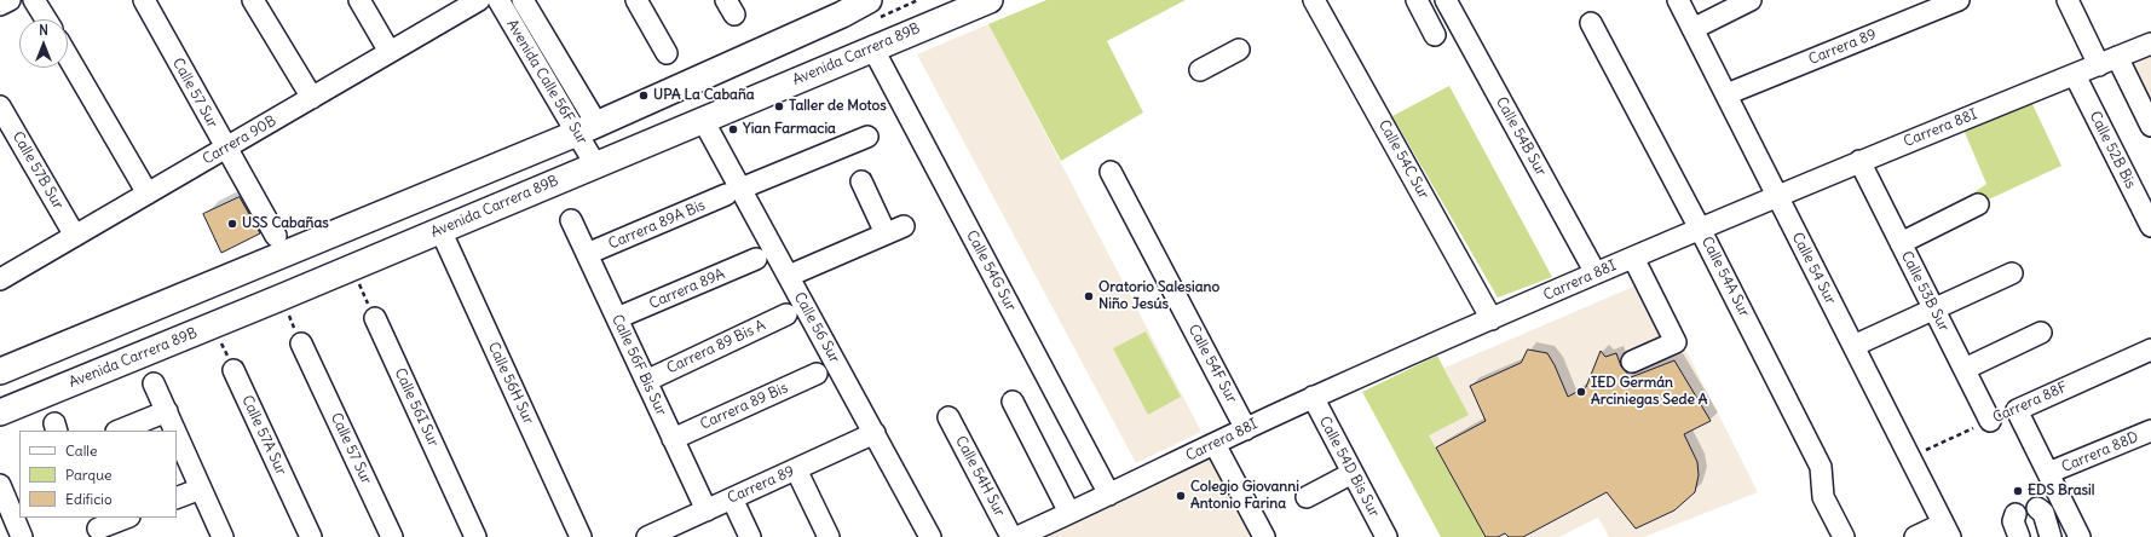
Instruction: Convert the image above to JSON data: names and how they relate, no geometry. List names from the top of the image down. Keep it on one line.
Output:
{"streets":{"main road":["Avenida Carrera 89B"],"street":["Carrera 89","Avenida Calle 56F Sur","Calle 57 Sur","Carrera 88I","Calle 54B Sur","Carrera 90B","Calle 52B Bis","Calle 54C Sur","Calle 57B Sur","Carrera 89A Bis","Calle 54 Sur","Calle 54G Sur","Calle 54A Sur","Carrera 89A","Calle 53B Sur","Calle 56 Sur","Carrera 89 Bis A","Calle 54F Sur","Calle 56F Bis Sur","Calle 56H Sur","Carrera 88F","Carrera 89 Bis","Calle 56I Sur","Calle 57A Sur","Carrera 88D","Calle 54D Bis Sur","Calle 54H Sur"]},"crossings":[["Carrera 89","Calle 54 Sur"],["Carrera 89","Calle 56 Sur"],["Carrera 89","Calle 56F Bis Sur"],["Avenida Carrera 89B","Avenida Calle 56F Sur"],["Avenida Carrera 89B","Calle 54G Sur"],["Avenida Carrera 89B","Calle 56 Sur"],["Avenida Carrera 89B","Calle 56H Sur"],["Calle 57 Sur","Carrera 90B"],["Carrera 88I","Calle 54B Sur"],["Carrera 88I","Calle 52B Bis"],["Carrera 88I","Calle 54C Sur"],["Carrera 88I","Calle 54 Sur"],["Carrera 88I","Calle 54G Sur"],["Carrera 88I","Calle 54A Sur"],["Carrera 88I","Calle 53B Sur"],["Carrera 88I","Calle 54F Sur"],["Carrera 88I","Calle 54D Bis Sur"],["Carrera 90B","Calle 57B Sur"],["Carrera 89A Bis","Calle 56 Sur"],["Carrera 89A Bis","Calle 56F Bis Sur"],["Calle 54 Sur","Carrera 88F"],["Carrera 89A","Calle 56F Bis Sur"],["Calle 53B Sur","Carrera 88F"],["Carrera 89 Bis A","Calle 56F Bis Sur"],["Calle 56F Bis Sur","Carrera 89 Bis"],["Carrera 88F","Carrera 88D"]],"places":["UPA La Cabaña","Taller de Motos","Yian Farmacia","USS Cabañas","Oratorio Salesiano Niño Jesús","IED Germán Arciniegas Sede A","EDS Brasil","Colegio Giovanni Antonio Farina"],"legend":["Calle","Parque","Edificio"],"north":"top"}
